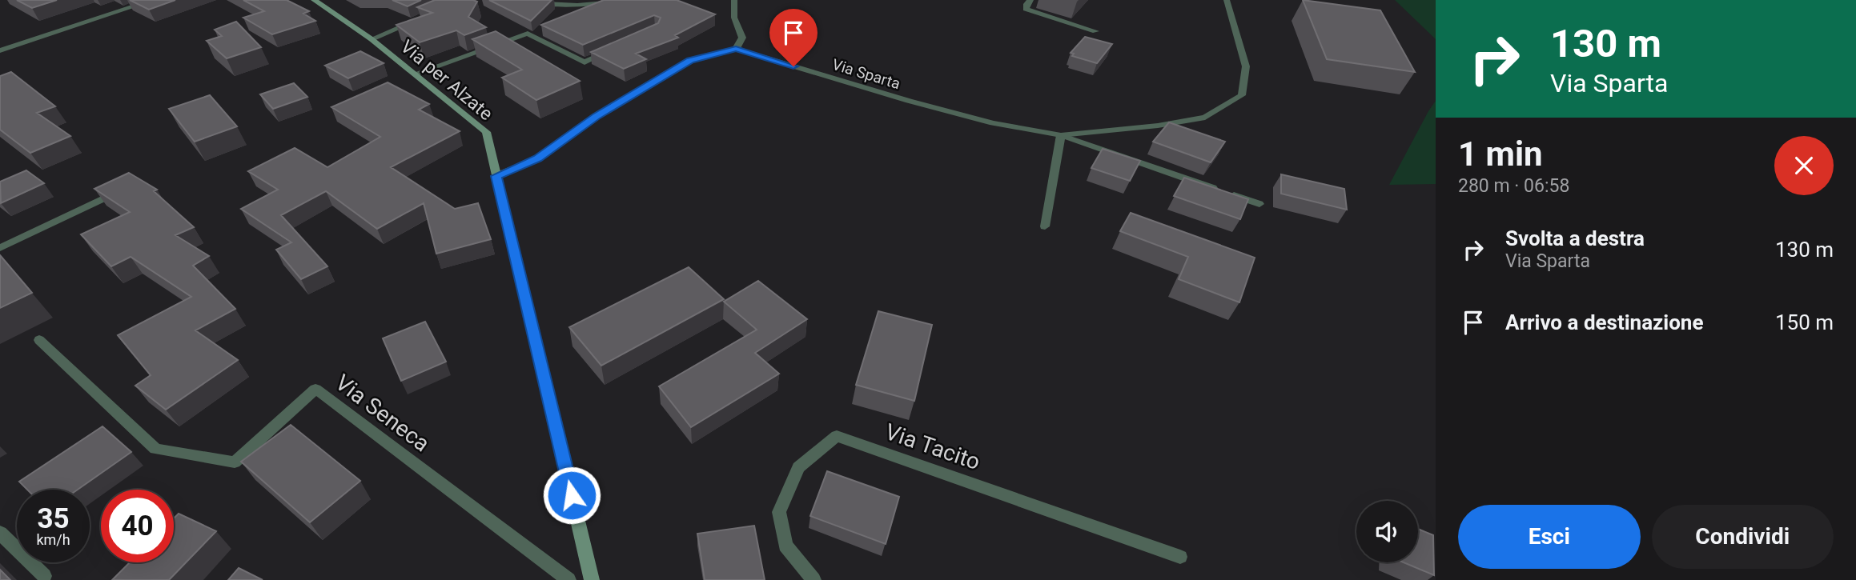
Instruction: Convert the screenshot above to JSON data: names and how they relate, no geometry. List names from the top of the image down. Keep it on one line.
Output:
{"streets":{"street":["Via Sparta","Via per Alzate","Via Seneca","Via Tacito"]},"page":{"turn":["130 m","Via Sparta"],"heading":["1 min","280 m · 06:58"],"list":[{"name":"Svolta a destra","note":"Via Sparta","value":"130 m"},{"name":"Arrivo a destinazione","value":"150 m"}],"speed":"35 km/h","limit":"40","buttons":["Esci","Condividi"]}}
